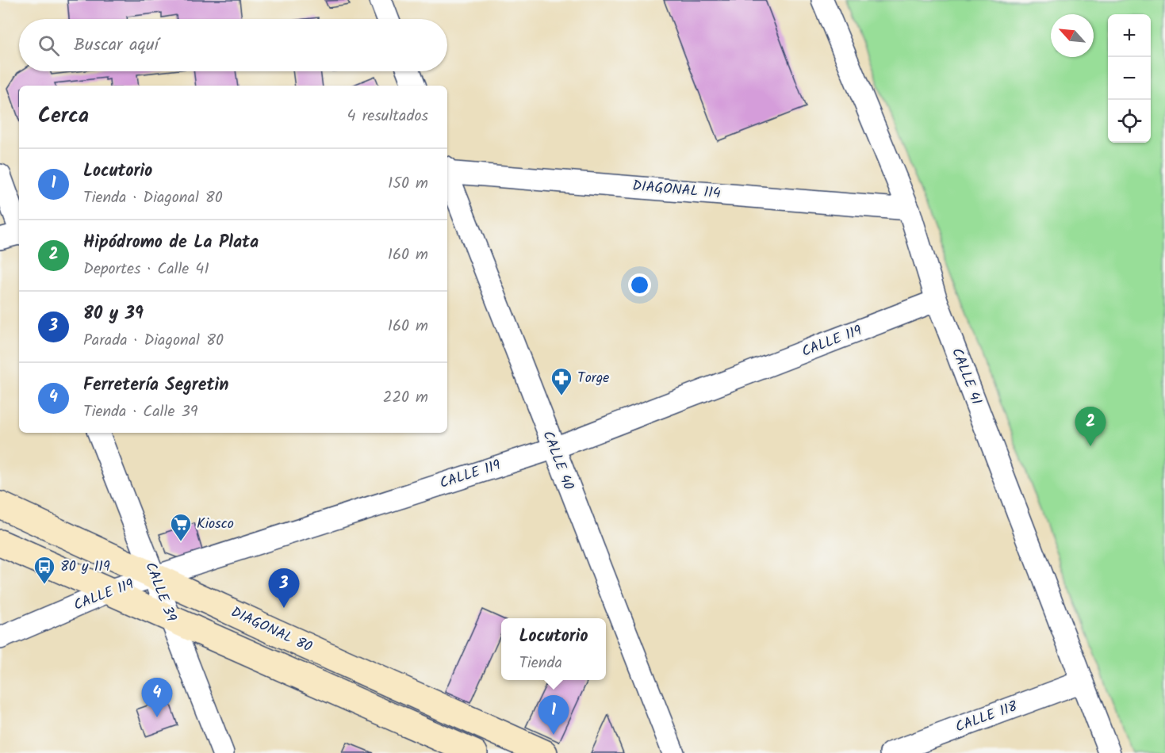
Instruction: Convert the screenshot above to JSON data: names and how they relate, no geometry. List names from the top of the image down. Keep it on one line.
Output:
{"streets":{"main road":["DIAGONAL 80"],"street":["DIAGONAL 114","CALLE 119","CALLE 41","CALLE 40","CALLE 39","CALLE 118"]},"crossings":[["DIAGONAL 114","CALLE 41"],["CALLE 119","CALLE 41"],["CALLE 119","CALLE 40"],["CALLE 119","CALLE 39"],["CALLE 119","DIAGONAL 80"],["CALLE 41","CALLE 118"],["CALLE 39","DIAGONAL 80"]],"places":{"pharmacy":["Torge"],"supermarket":["Kiosco"],"bus stop":["80 y 119"]},"north":"top left","page":{"map_buttons":["+","−"],"search":"Buscar aquí","heading":["Cerca","4 resultados"],"list":[{"mark":"1","name":"Locutorio","note":"Tienda · Diagonal 80","value":"150 m"},{"mark":"2","name":"Hipódromo de La Plata","note":"Deportes · Calle 41","value":"160 m"},{"mark":"3","name":"80 y 39","note":"Parada · Diagonal 80","value":"160 m"},{"mark":"4","name":"Ferretería Segretin","note":"Tienda · Calle 39","value":"220 m"}],"pins":["2","3","4","1"],"popup":["Locutorio","Tienda"]}}
